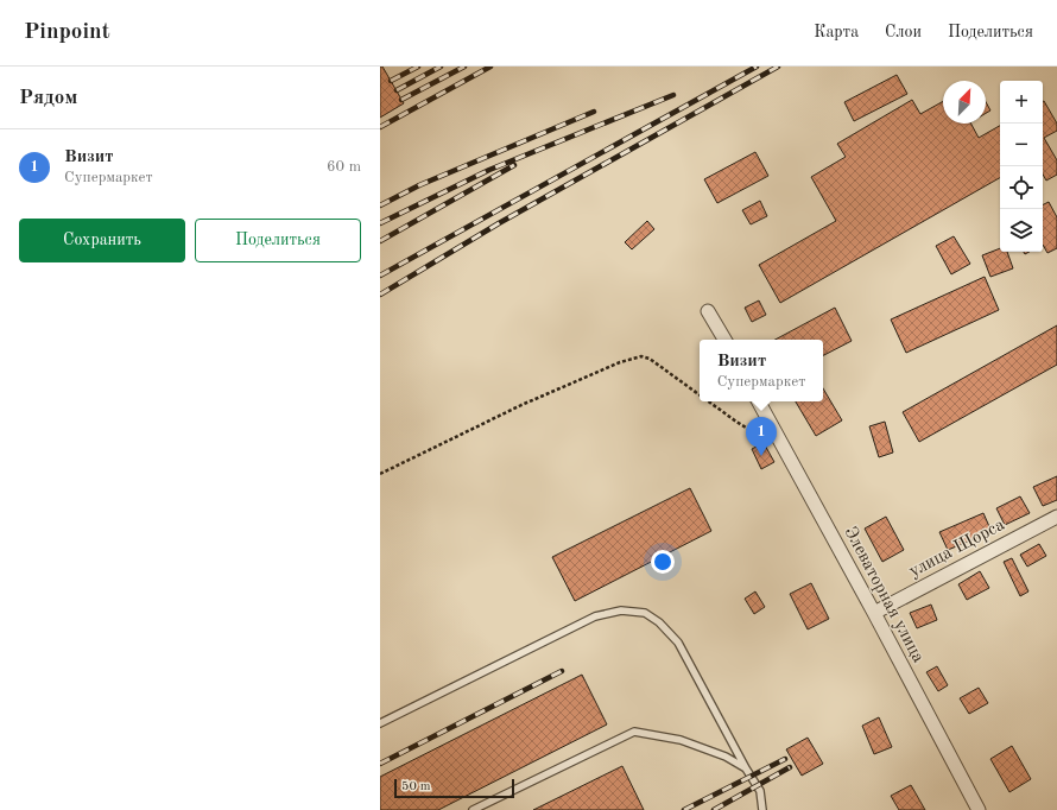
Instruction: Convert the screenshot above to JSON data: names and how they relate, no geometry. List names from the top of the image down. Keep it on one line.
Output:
{"streets":{"street":["улица Щорса","Элеваторная улица"]},"crossings":[["улица Щорса","Элеваторная улица"]],"scale_bar":"50 m","north":"top right","page":{"header":"Pinpoint","nav":["Карта","Слои","Поделиться"],"heading":"Рядом","map_buttons":["+","−"],"list":[{"mark":"1","name":"Визит","note":"Супермаркет","value":"60 m"}],"buttons":["Сохранить","Поделиться"],"popup":["Визит","Супермаркет"],"pins":"1","scale":"50 m"}}
